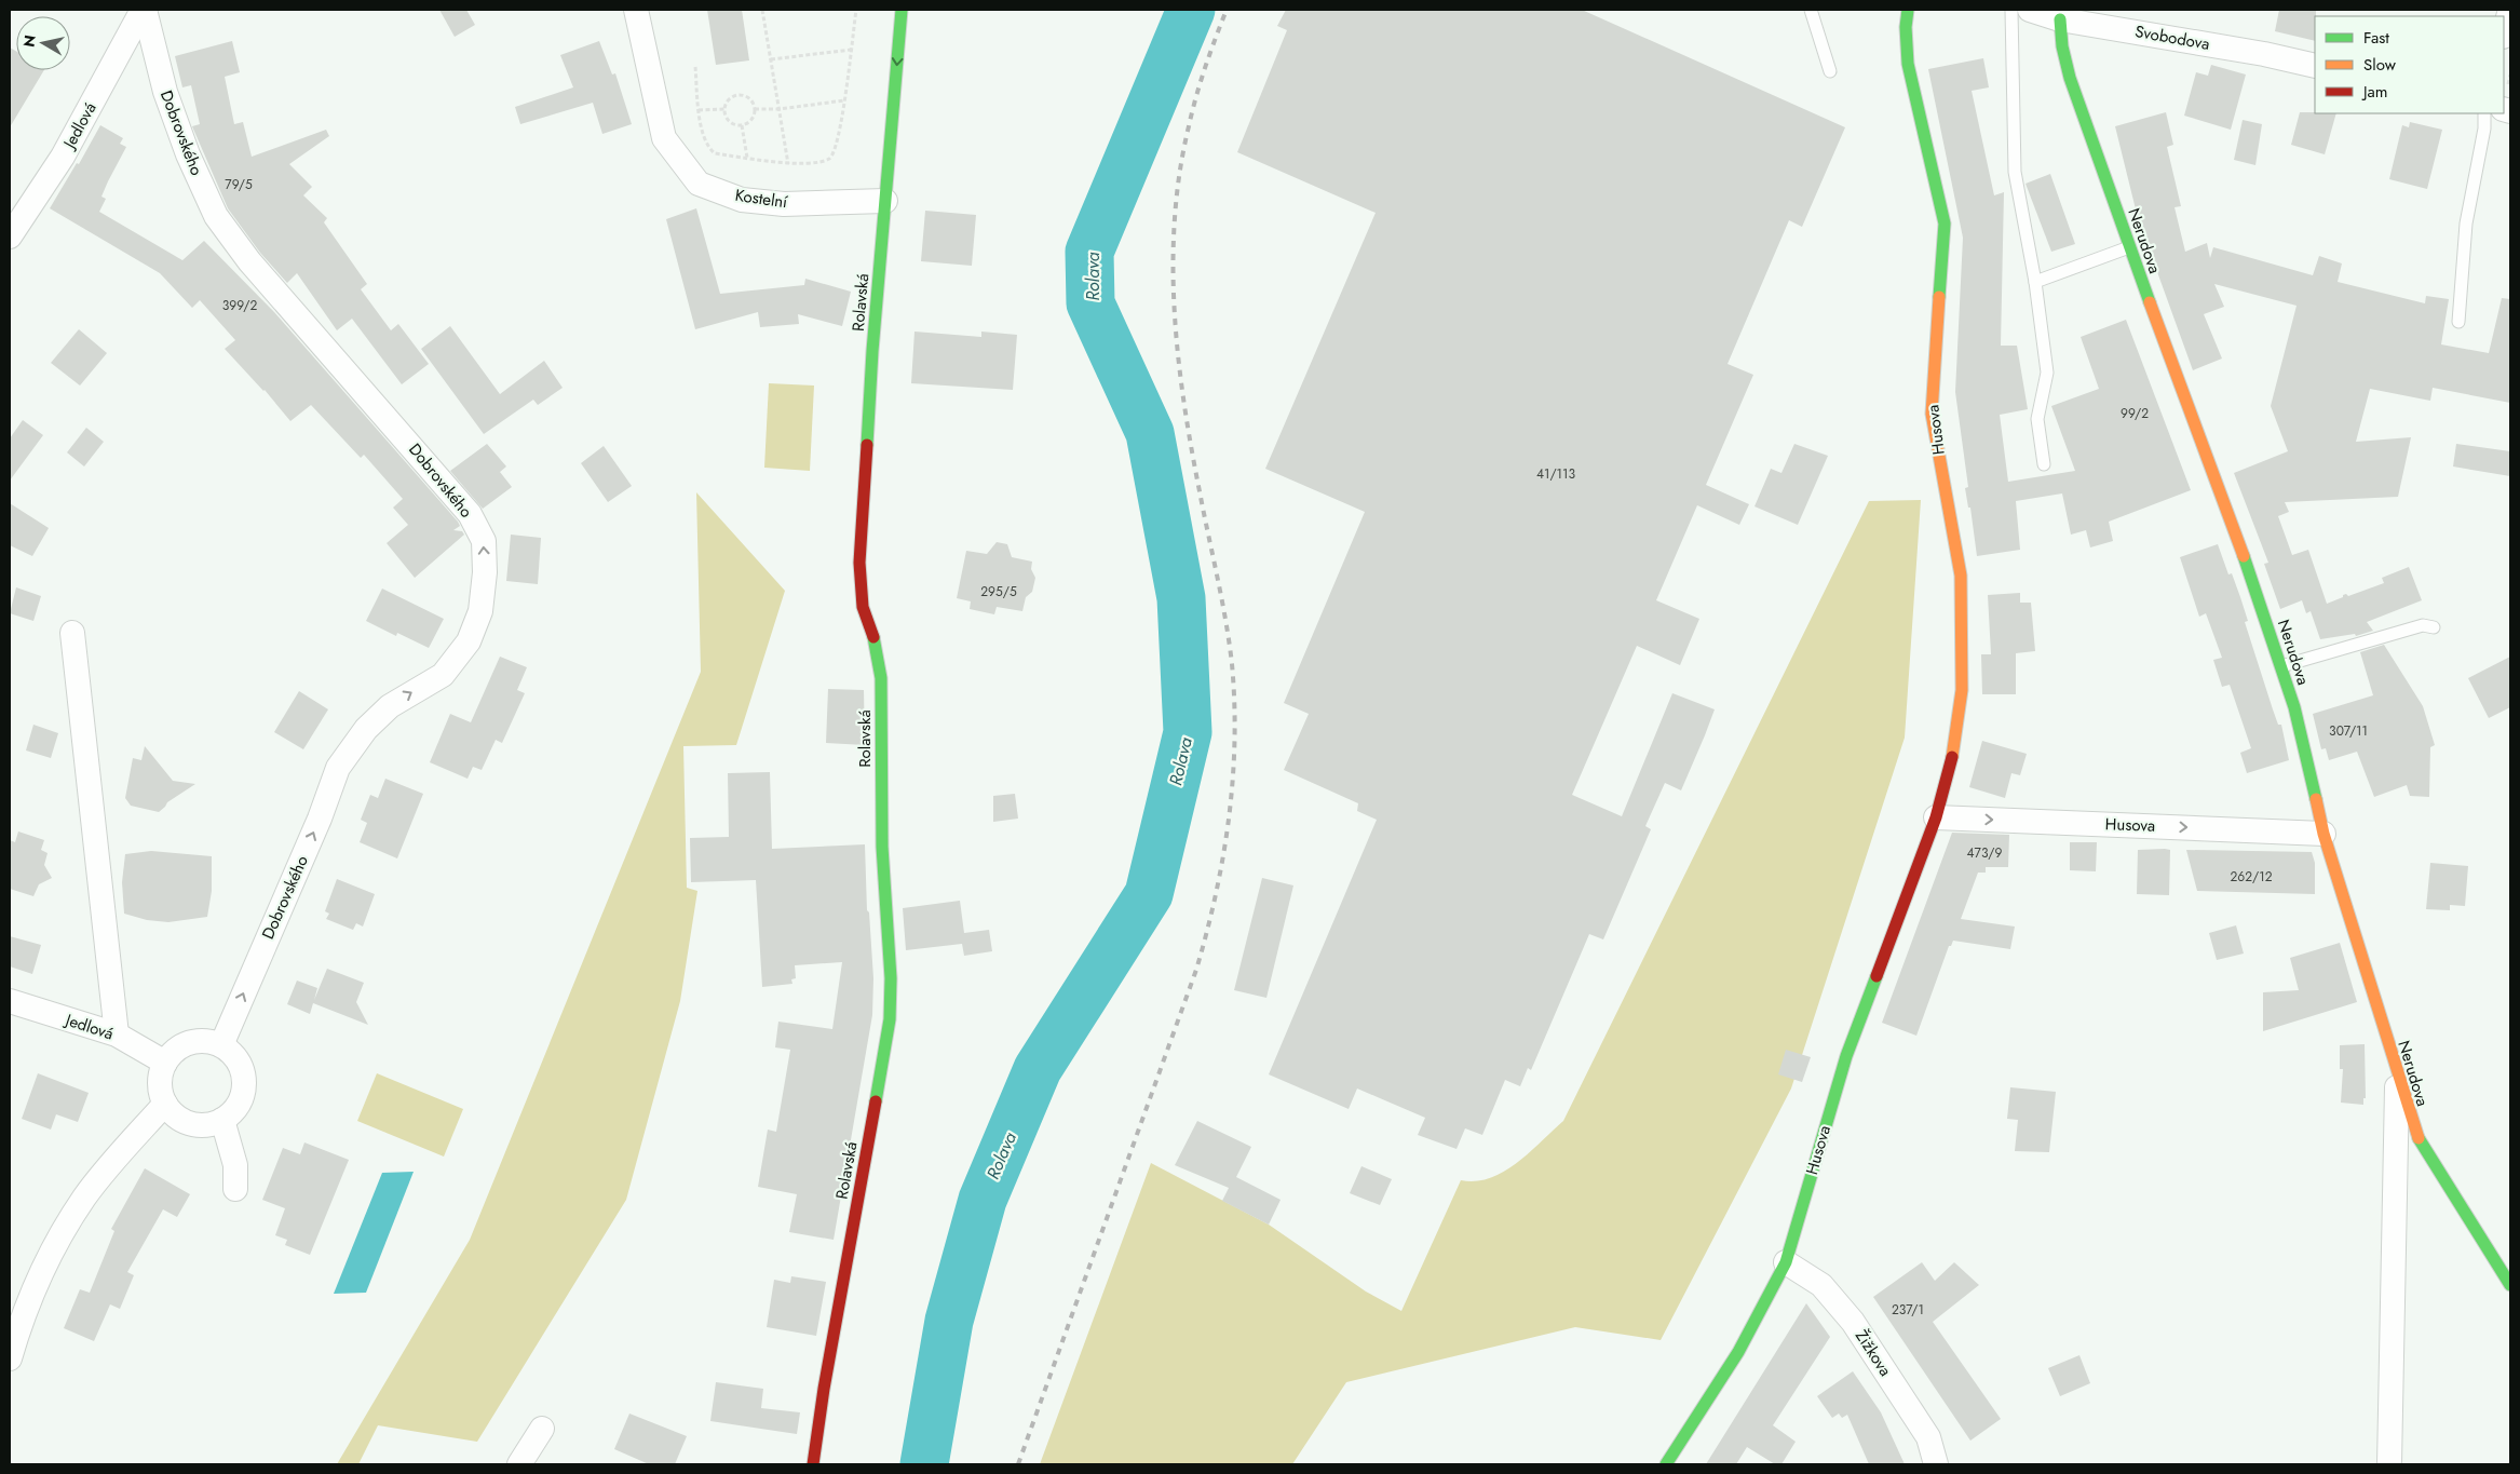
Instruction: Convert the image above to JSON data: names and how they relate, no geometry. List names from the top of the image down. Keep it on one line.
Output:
{"streets":{"street":["Svobodova","Jedlová","Dobrovského","Kostelní","Nerudova","Rolavská","Husova","Žižkova"]},"crossings":[["Svobodova","Nerudova"],["Jedlová","Dobrovského"],["Kostelní","Rolavská"],["Nerudova","Husova"],["Husova","Žižkova"]],"one_way":["Dobrovského"],"water":["Rolava"],"house_numbers":["79/5","399/2","99/2","41/113","295/5","307/11","473/9","262/12","237/1"],"legend":["Fast","Slow","Jam"],"north":"left"}
